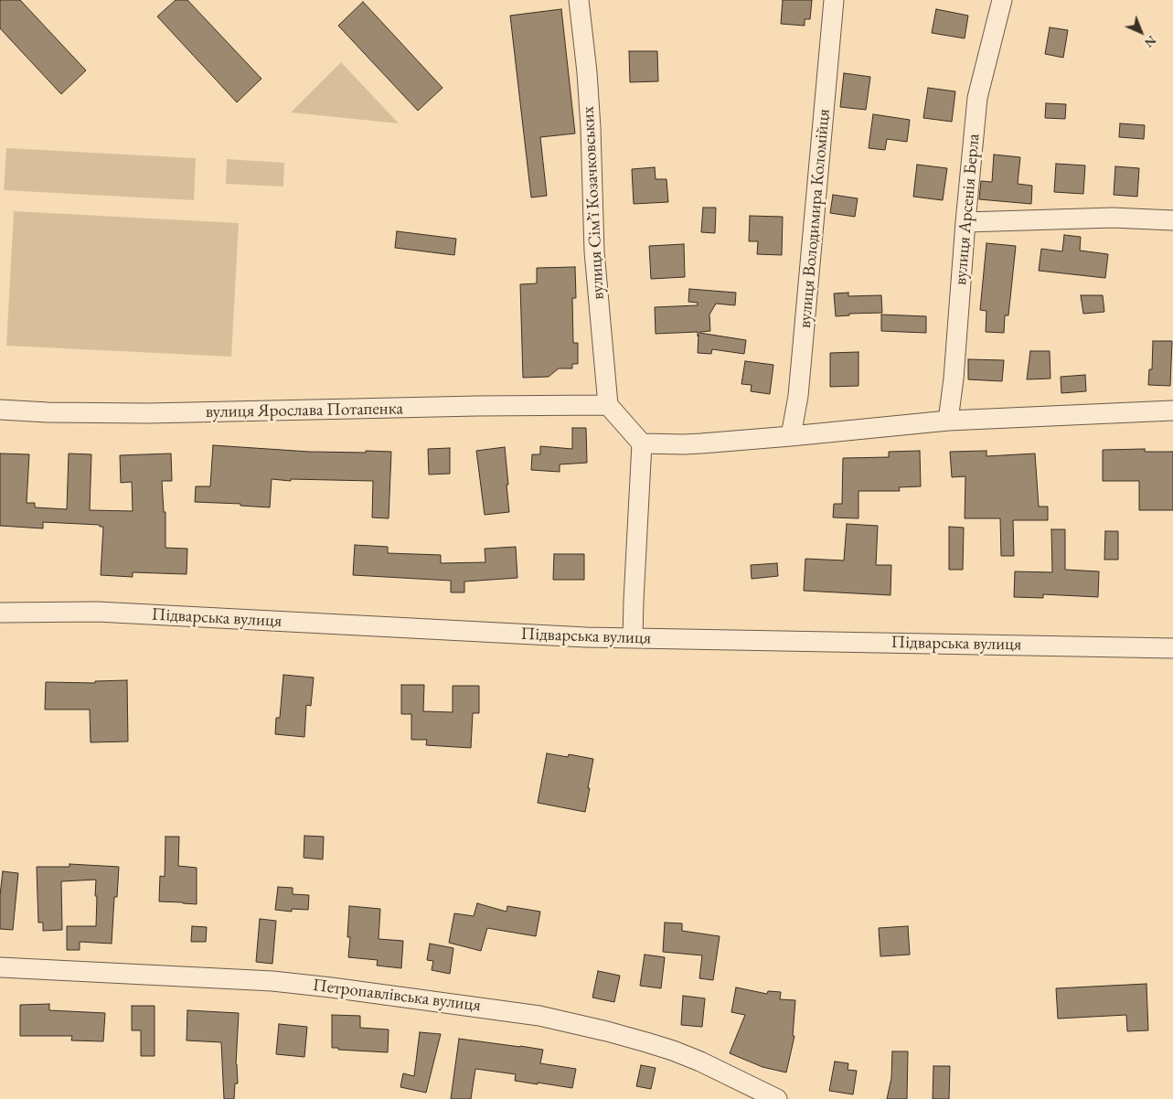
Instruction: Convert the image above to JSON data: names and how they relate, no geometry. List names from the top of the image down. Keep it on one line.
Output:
{"streets":{"street":["вулиця Сімʼї Козачковських","вулиця Арсенія Берла","вулиця Володимира Коломійця","вулиця Ярослава Потапенка","Підварська вулиця","Петропавлівська вулиця"]},"crossings":[["вулиця Сімʼї Козачковських","вулиця Ярослава Потапенка"]],"north":"bottom right"}
